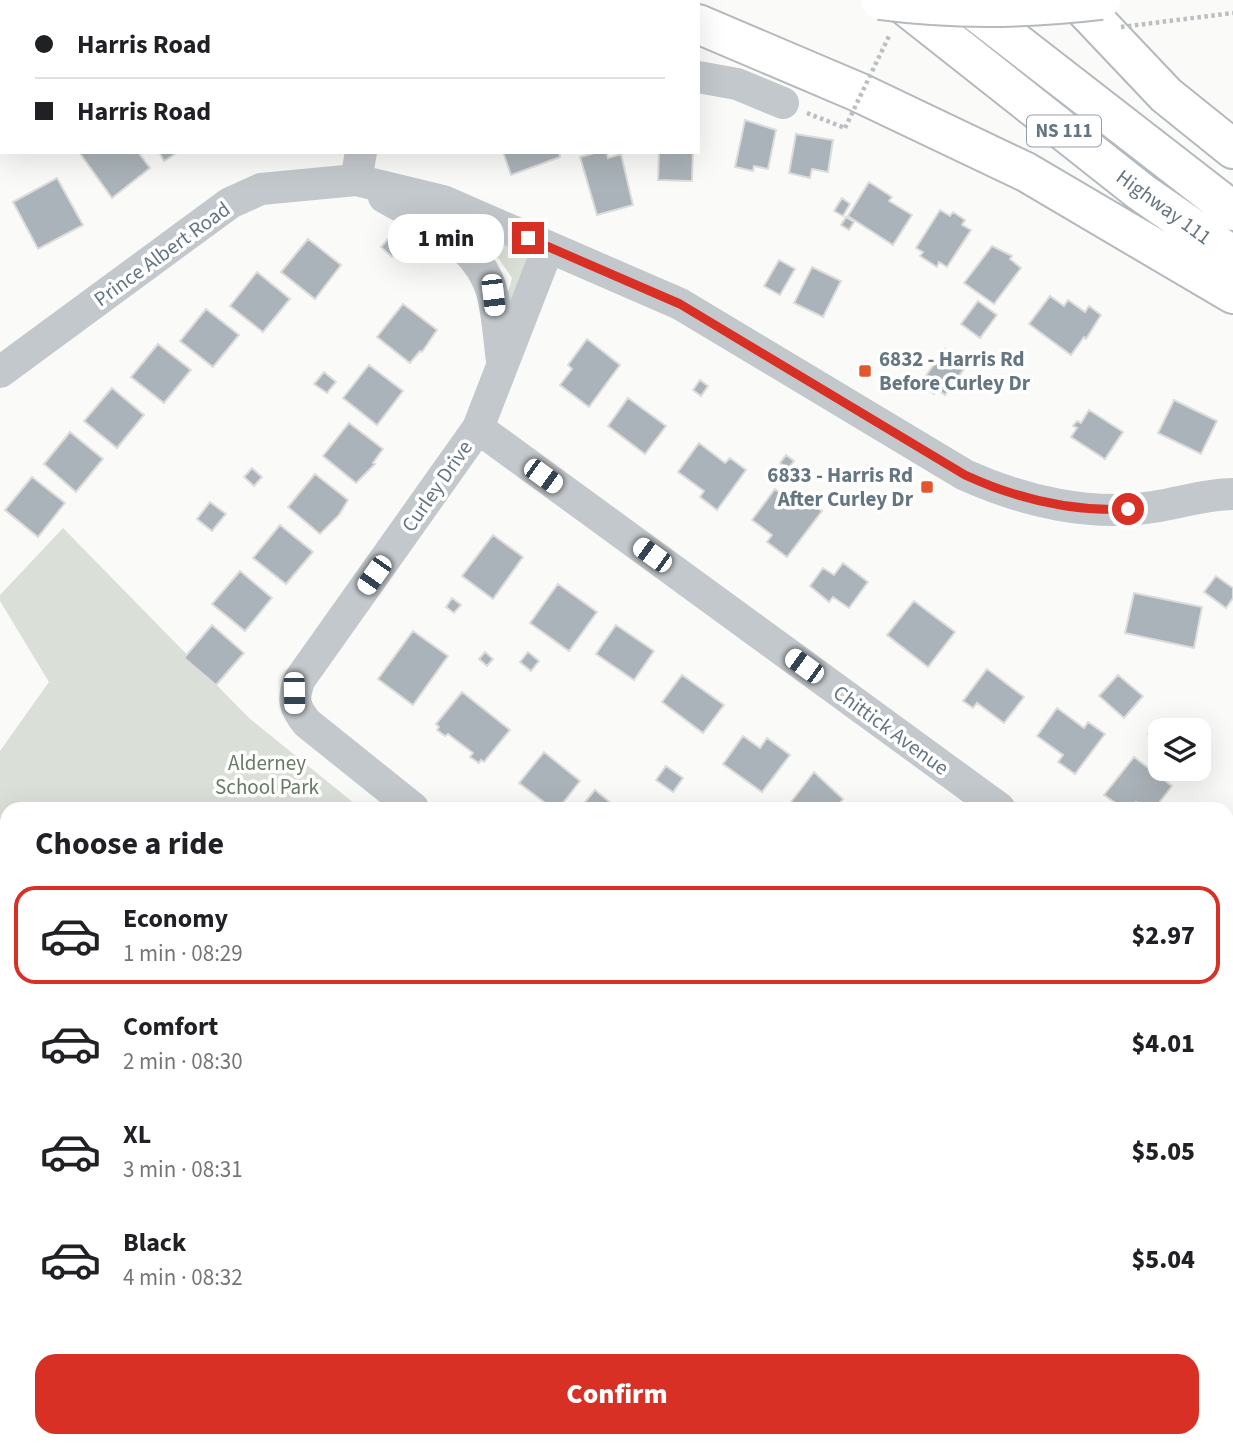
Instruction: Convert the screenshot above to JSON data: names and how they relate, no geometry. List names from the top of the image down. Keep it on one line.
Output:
{"streets":{"main road":["NS 111","Highway 111"],"street":["Prince Albert Road","Curley Drive","Chittick Avenue"]},"crossings":[["Prince Albert Road","Curley Drive"],["Curley Drive","Chittick Avenue"]],"parks":["Alderney School Park"],"places":{"transit":["6832 - Harris Rd Before Curley Dr","6833 - Harris Rd After Curley Dr"]},"page":{"banner":["Harris Road","Harris Road"],"bubble":"1 min","heading":"Choose a ride","list":[{"name":"Economy","note":"1 min · 08:29","value":"$2.97"},{"name":"Comfort","note":"2 min · 08:30","value":"$4.01"},{"name":"XL","note":"3 min · 08:31","value":"$5.05"},{"name":"Black","note":"4 min · 08:32","value":"$5.04"}],"buttons":"Confirm"}}
